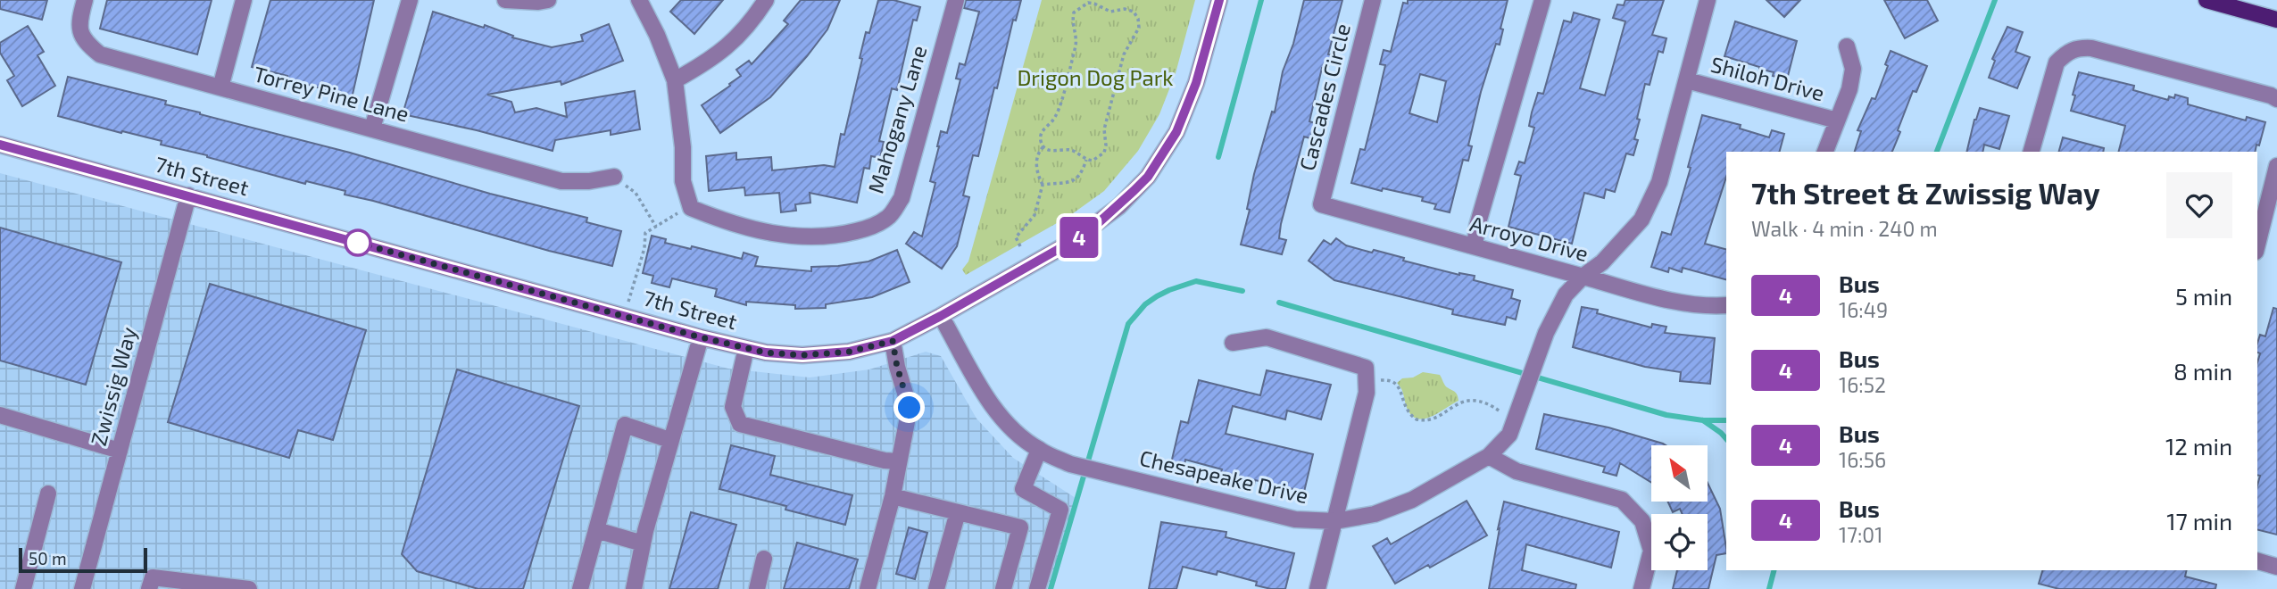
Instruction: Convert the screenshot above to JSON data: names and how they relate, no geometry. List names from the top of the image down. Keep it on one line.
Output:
{"streets":{"street":["Shiloh Drive","Torrey Pine Lane","Cascades Circle","Mahogany Lane","7th Street","Arroyo Drive","Zwissig Way","Chesapeake Drive"]},"crossings":[["Shiloh Drive","Chesapeake Drive"],["Cascades Circle","Arroyo Drive"],["7th Street","Zwissig Way"],["7th Street","Chesapeake Drive"],["Arroyo Drive","Chesapeake Drive"]],"parks":["Drigon Dog Park"],"lines":["bus line 4"],"scale_bar":"50 m","north":"top left","page":{"on_map":"4","heading":["7th Street & Zwissig Way","Walk · 4 min · 240 m"],"list":[{"mark":"4","name":"Bus","note":"16:49","value":"5 min"},{"mark":"4","name":"Bus","note":"16:52","value":"8 min"},{"mark":"4","name":"Bus","note":"16:56","value":"12 min"},{"mark":"4","name":"Bus","note":"17:01","value":"17 min"}],"scale":"50 m"}}
